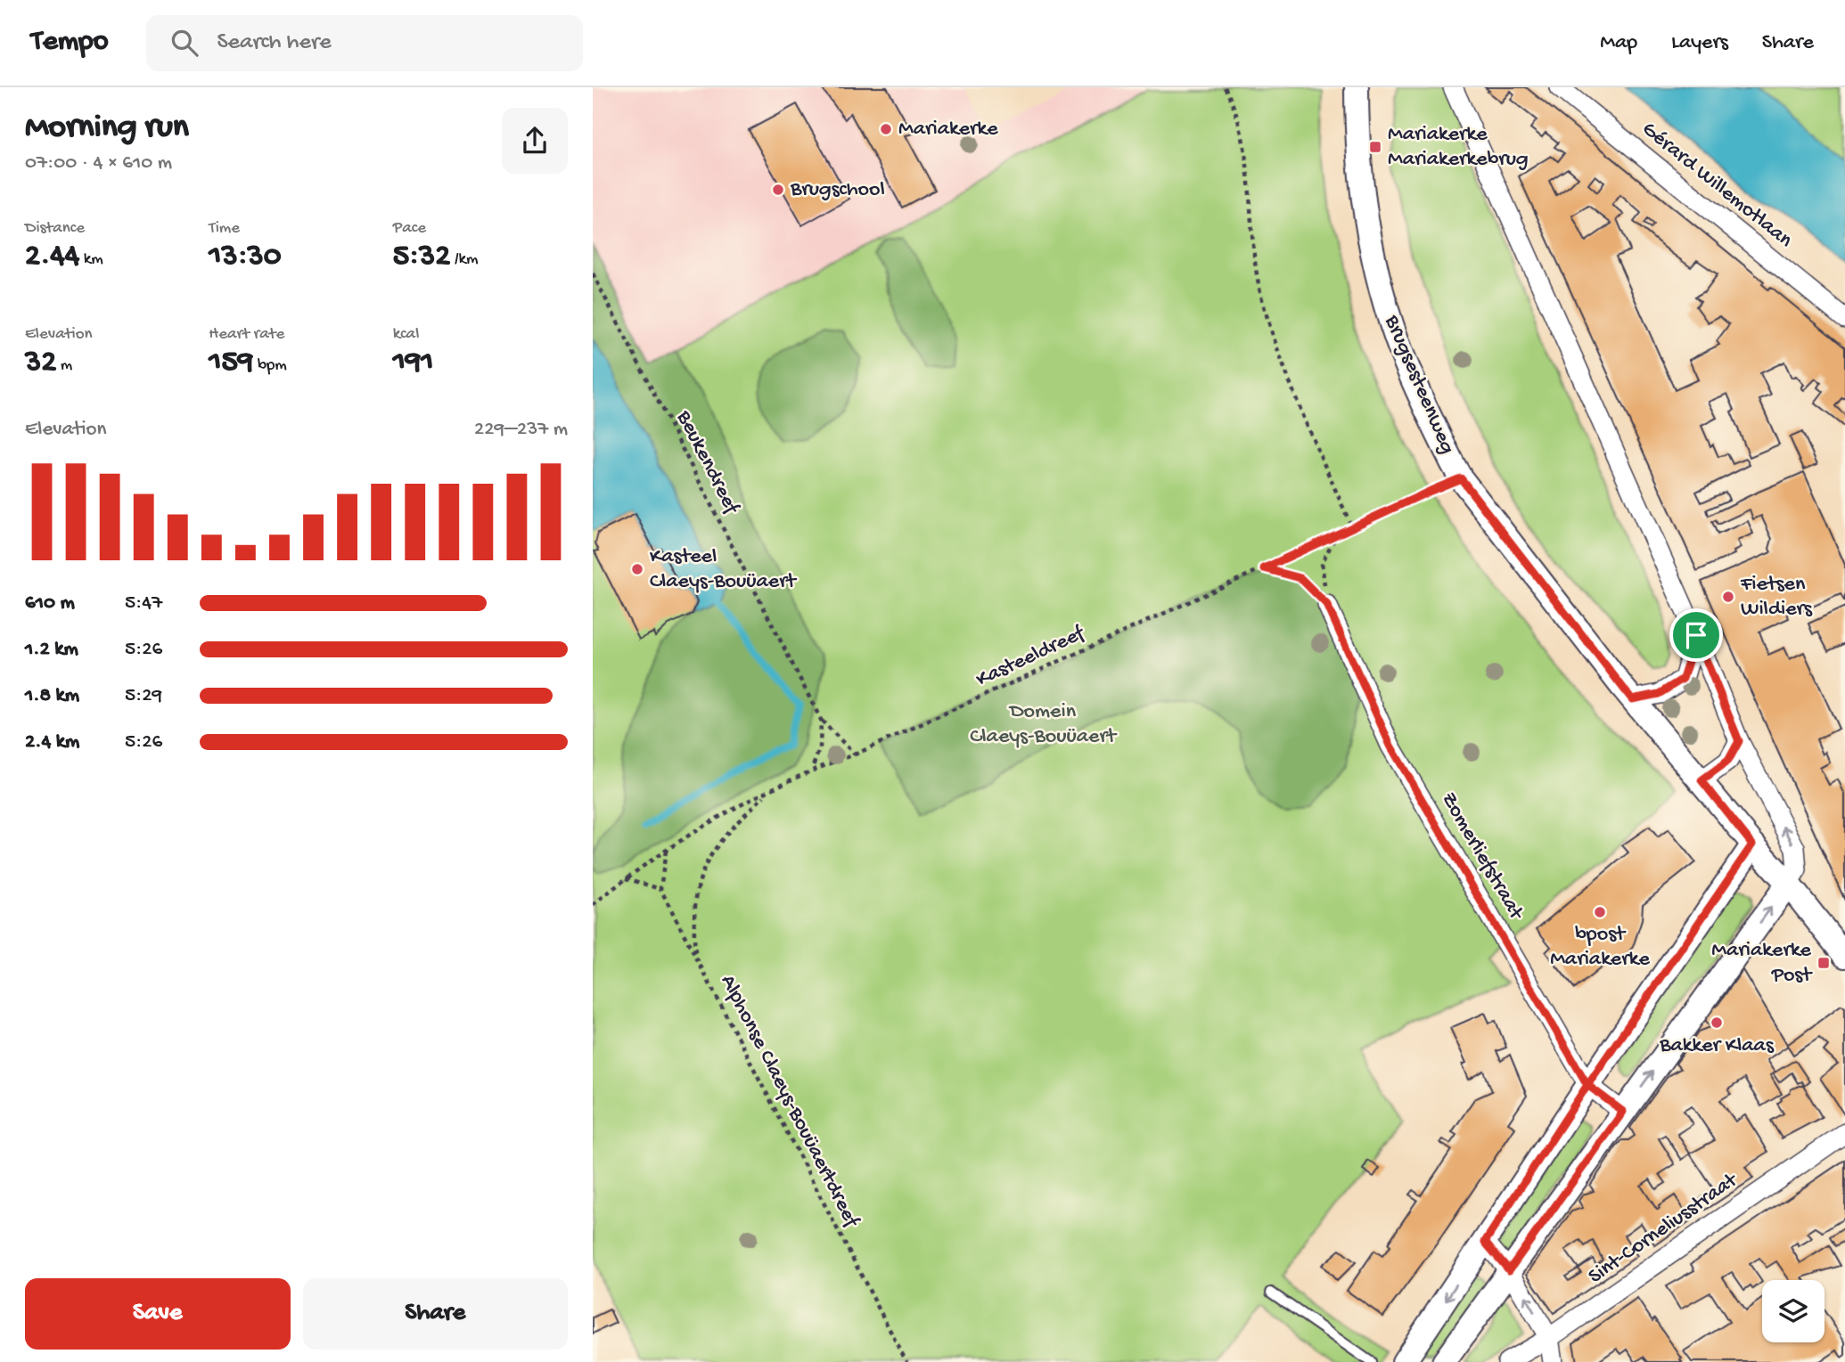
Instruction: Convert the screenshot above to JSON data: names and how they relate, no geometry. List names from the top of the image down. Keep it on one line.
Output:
{"streets":{"street":["Gérard Willemotlaan","Brugsesteenweg","Zomerliefstraat","Sint-Corneliusstraat"],"path":["Beukendreef","Kasteeldreef","Alphonse Claeys-Bouüaertdreef"]},"crossings":[["Brugsesteenweg","Kasteeldreef"]],"parks":["Domein Claeys-Bouüaert"],"places":{"other":["Mariakerke","Brugschool","Kasteel Claeys-Bouüaert","Fietsen Wildiers","bpost Mariakerke","Bakker Klaas"],"transit":["Mariakerke Mariakerkebrug","Mariakerke Post"]},"page":{"header":"Tempo","search":"Search here","nav":["Map","Layers","Share"],"heading":["Morning run","07:00 · 4 × 610 m"],"stats":[["Distance","2.44 km"],["Time","13:30"],["Pace","5:32 /km"],["Elevation","32 m"],["Heart rate","159 bpm"],["kcal","191"]],"chart":["Elevation","229–237 m"],"list":[{"name":"610 m","note":"5:47"},{"name":"1.2 km","note":"5:26"},{"name":"1.8 km","note":"5:29"},{"name":"2.4 km","note":"5:26"}],"buttons":["Save","Share"]}}
